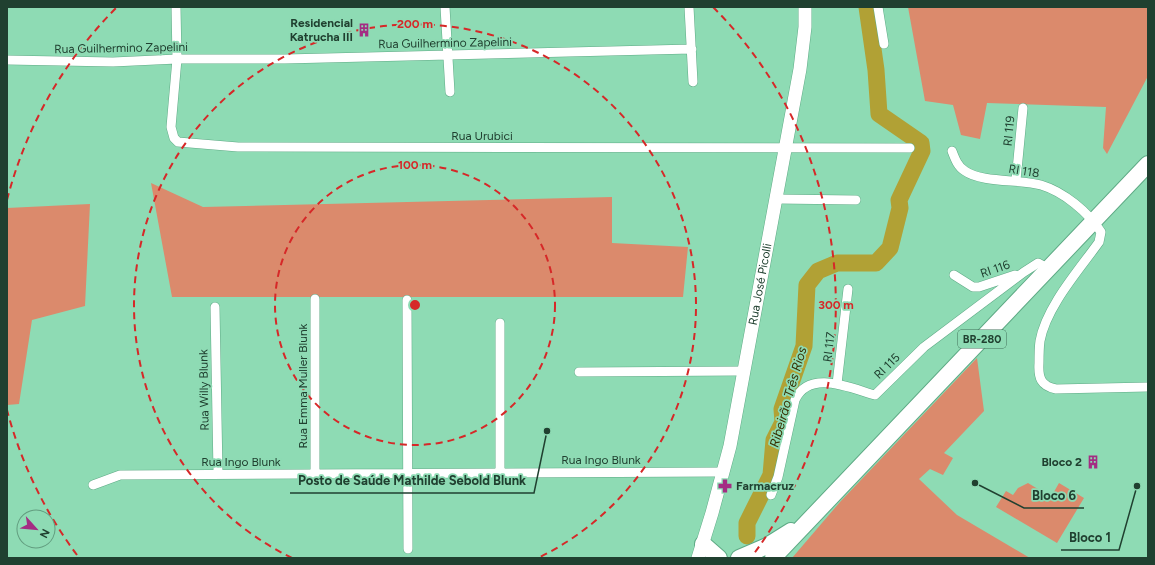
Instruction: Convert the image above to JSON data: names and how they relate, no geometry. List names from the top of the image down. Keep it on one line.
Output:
{"streets":{"highway":["BR-280"],"street":["Rua Guilhermino Zapelini","RI 119","Rua Urubici","RI 118","RI 116","Rua José Picolli","RI 117","RI 115","Rua Emma Muller Blunk","Rua Willy Blunk","Rua Ingo Blunk"]},"crossings":[["Rua Guilhermino Zapelini","Rua Urubici"],["RI 119","RI 118"],["Rua Urubici","Rua José Picolli"],["RI 118","BR-280"],["RI 116","RI 115"],["Rua José Picolli","Rua Ingo Blunk"],["BR-280","RI 115"],["RI 117","RI 115"],["Rua Emma Muller Blunk","Rua Ingo Blunk"],["Rua Willy Blunk","Rua Ingo Blunk"]],"water":["Ribeirão Três Rios"],"places":{"building":["Residencial Katrucha III","Bloco 2"],"other":["Posto de Saúde Mathilde Sebold Blunk","Bloco 6","Bloco 1"],"pharmacy":["Farmacruz"]},"north":"bottom right","rings":["200 m","100 m","300 m"]}
